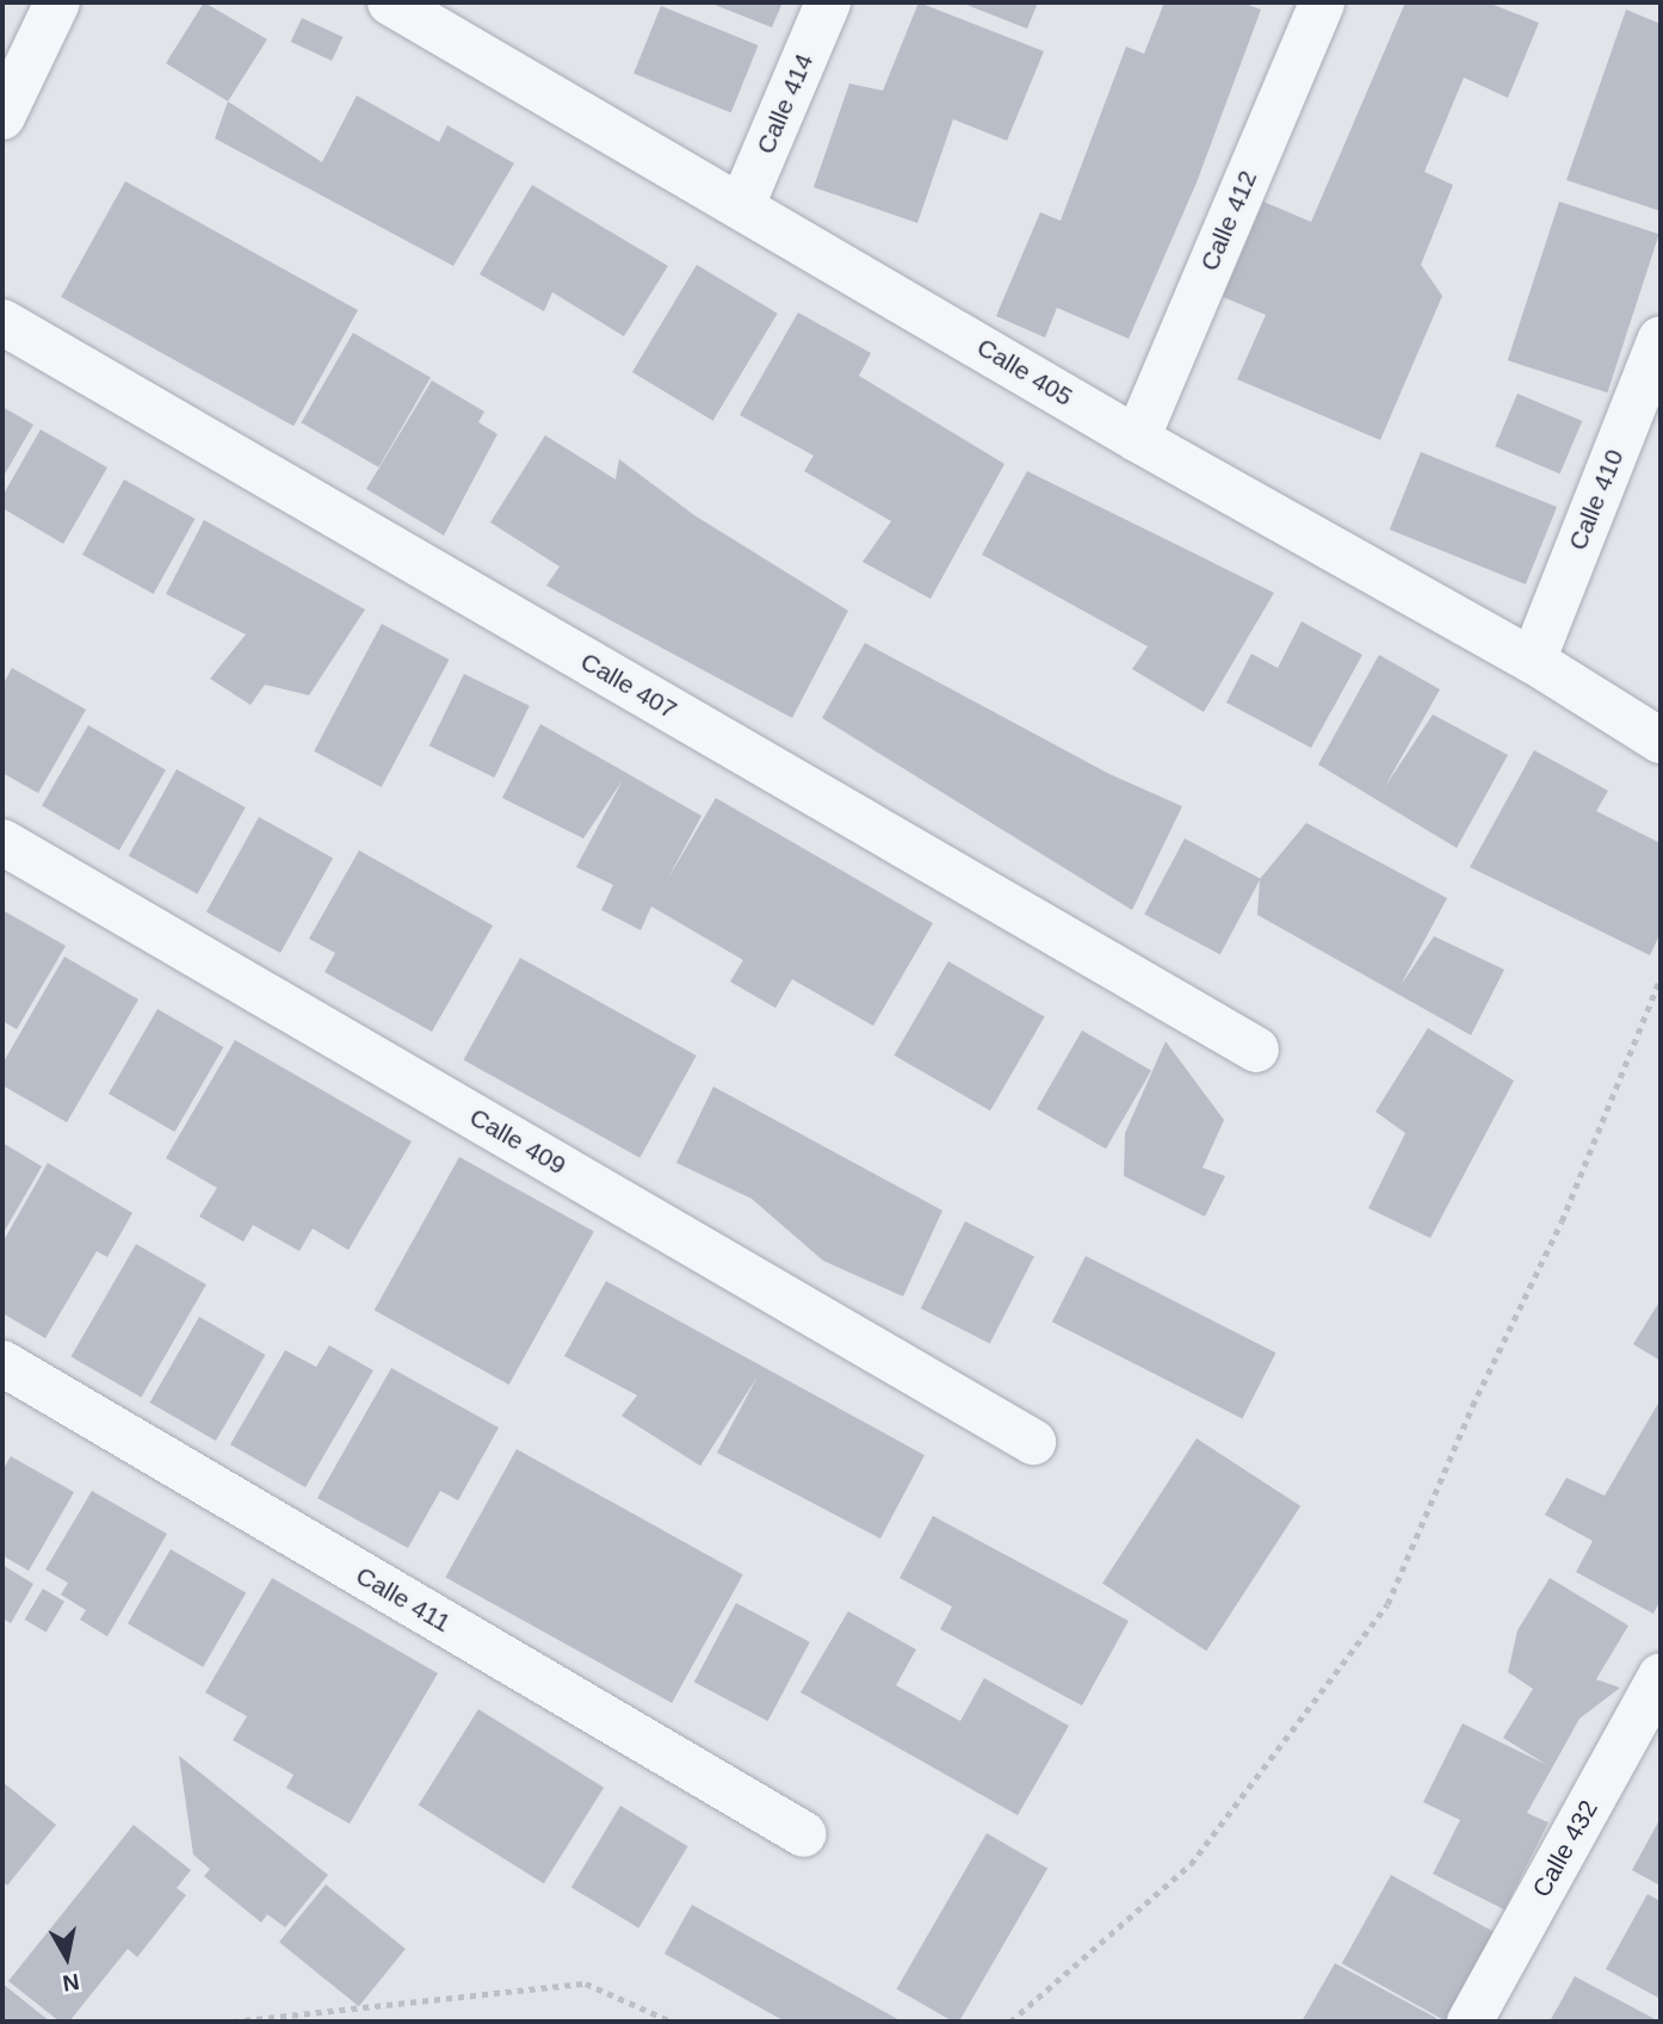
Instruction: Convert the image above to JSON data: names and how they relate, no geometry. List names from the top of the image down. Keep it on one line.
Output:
{"streets":{"street":["Calle 414","Calle 412","Calle 405","Calle 410","Calle 407","Calle 409","Calle 411","Calle 432"]},"crossings":[["Calle 414","Calle 405"],["Calle 412","Calle 405"],["Calle 405","Calle 410"]],"north":"bottom"}
